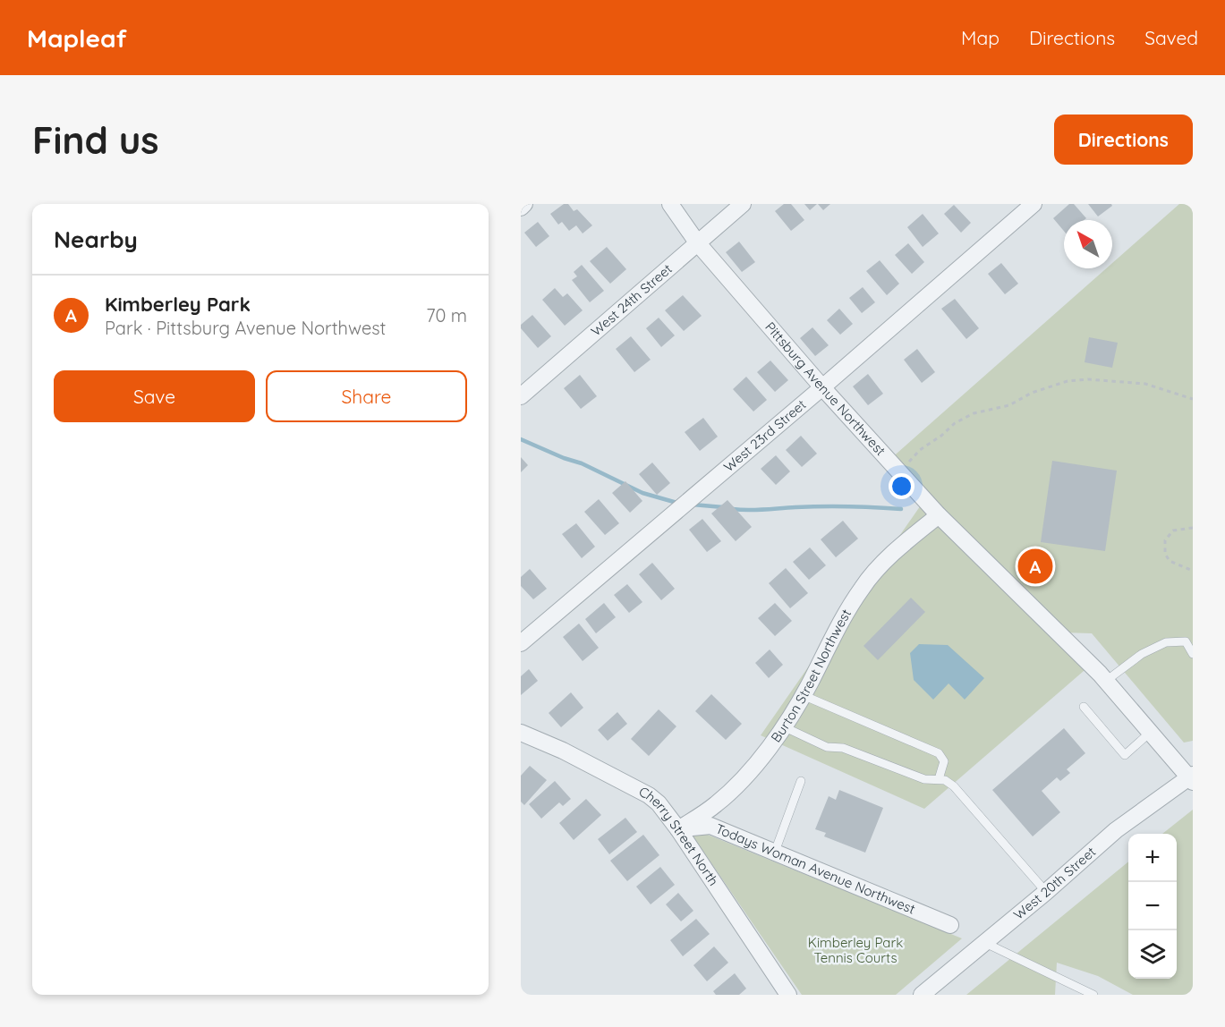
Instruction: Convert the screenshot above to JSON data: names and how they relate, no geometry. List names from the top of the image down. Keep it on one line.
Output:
{"streets":{"street":["West 24th Street","Pittsburg Avenue Northwest","West 23rd Street","Burton Street Northwest","Cherry Street North","Todays Woman Avenue Northwest","West 20th Street"]},"crossings":[["West 24th Street","Pittsburg Avenue Northwest"],["Pittsburg Avenue Northwest","West 23rd Street"],["Pittsburg Avenue Northwest","Burton Street Northwest"],["Pittsburg Avenue Northwest","West 20th Street"],["Burton Street Northwest","Cherry Street North"],["Burton Street Northwest","Todays Woman Avenue Northwest"],["Cherry Street North","Todays Woman Avenue Northwest"]],"parks":["Kimberley Park Tennis Courts"],"north":"top left","page":{"header":"Mapleaf","nav":["Map","Directions","Saved"],"buttons":["Directions",["Save","Share"]],"title":"Find us","heading":"Nearby","list":[{"mark":"A","name":"Kimberley Park","note":"Park · Pittsburg Avenue Northwest","value":"70 m"}],"pins":"A","map_buttons":["+","−"]}}
